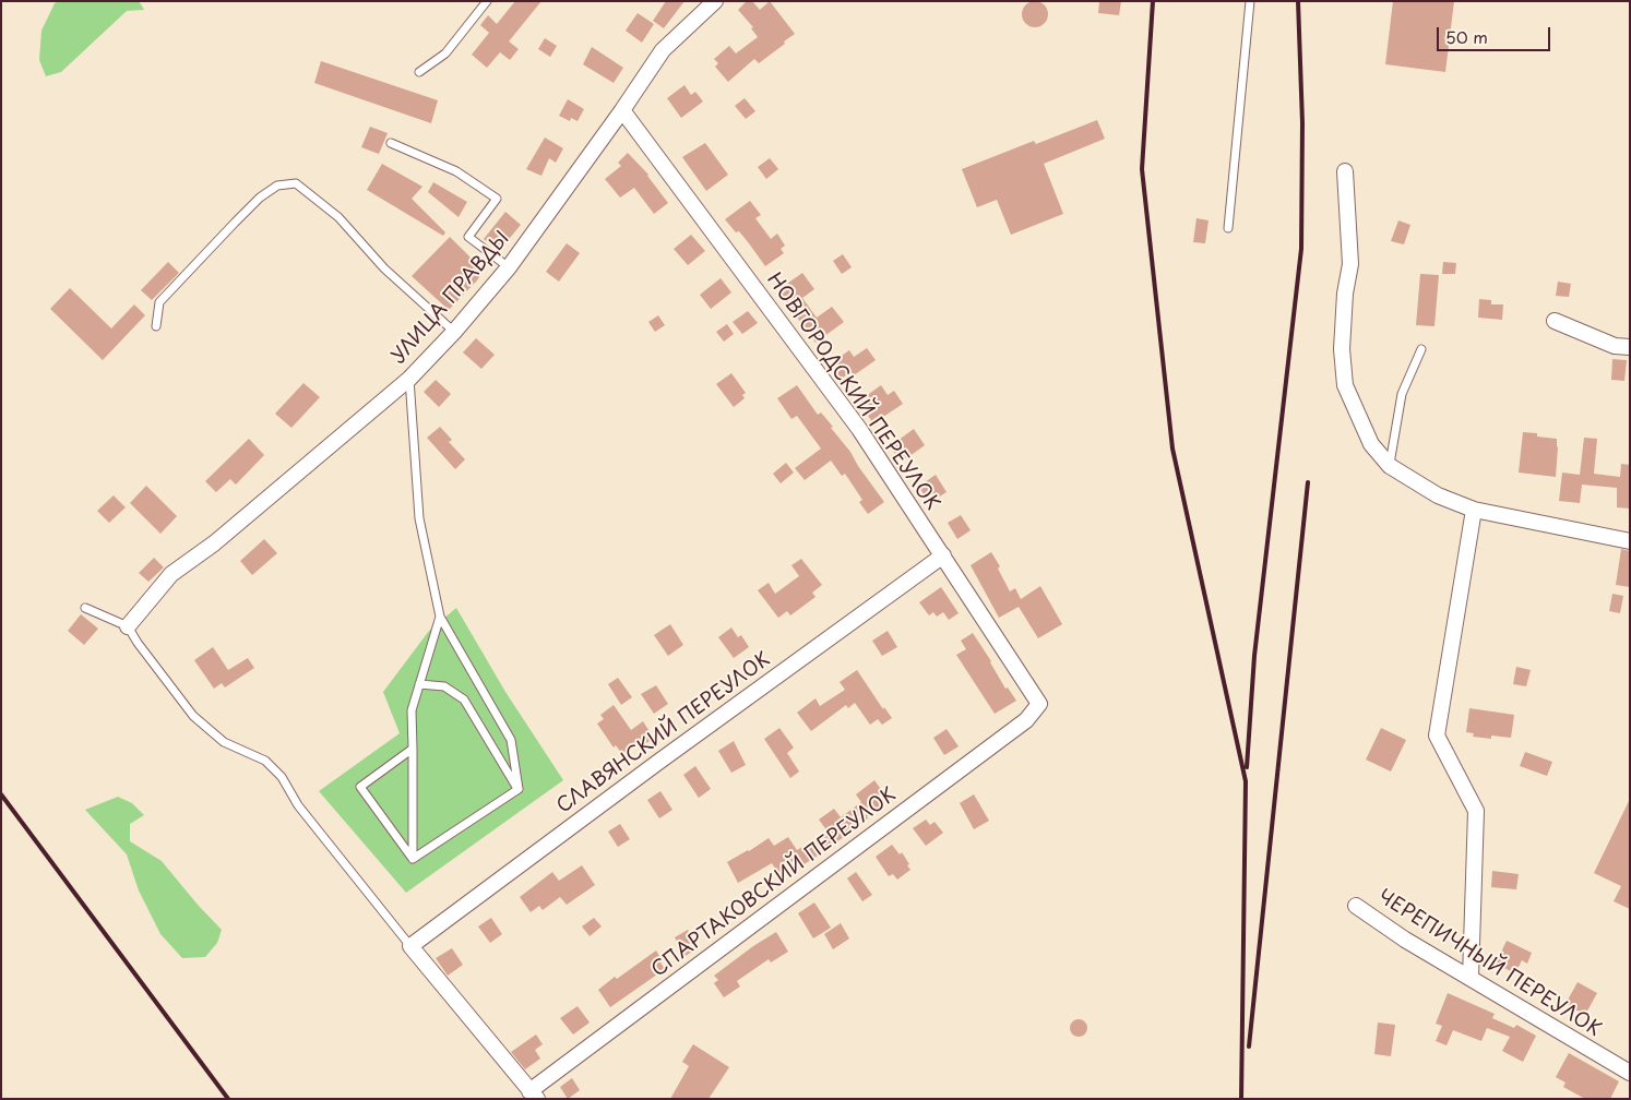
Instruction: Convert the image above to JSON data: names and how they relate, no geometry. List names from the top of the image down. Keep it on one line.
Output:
{"streets":{"street":["УЛИЦА ПРАВДЫ","НОВГОРОДСКИЙ ПЕРЕУЛОК","СЛАВЯНСКИЙ ПЕРЕУЛОК","СПАРТАКОВСКИЙ ПЕРЕУЛОК","ЧЕРЕПИЧНЫЙ ПЕРЕУЛОК"]},"crossings":[["УЛИЦА ПРАВДЫ","НОВГОРОДСКИЙ ПЕРЕУЛОК"],["НОВГОРОДСКИЙ ПЕРЕУЛОК","СЛАВЯНСКИЙ ПЕРЕУЛОК"],["НОВГОРОДСКИЙ ПЕРЕУЛОК","СПАРТАКОВСКИЙ ПЕРЕУЛОК"]],"scale_bar":"50 m"}
